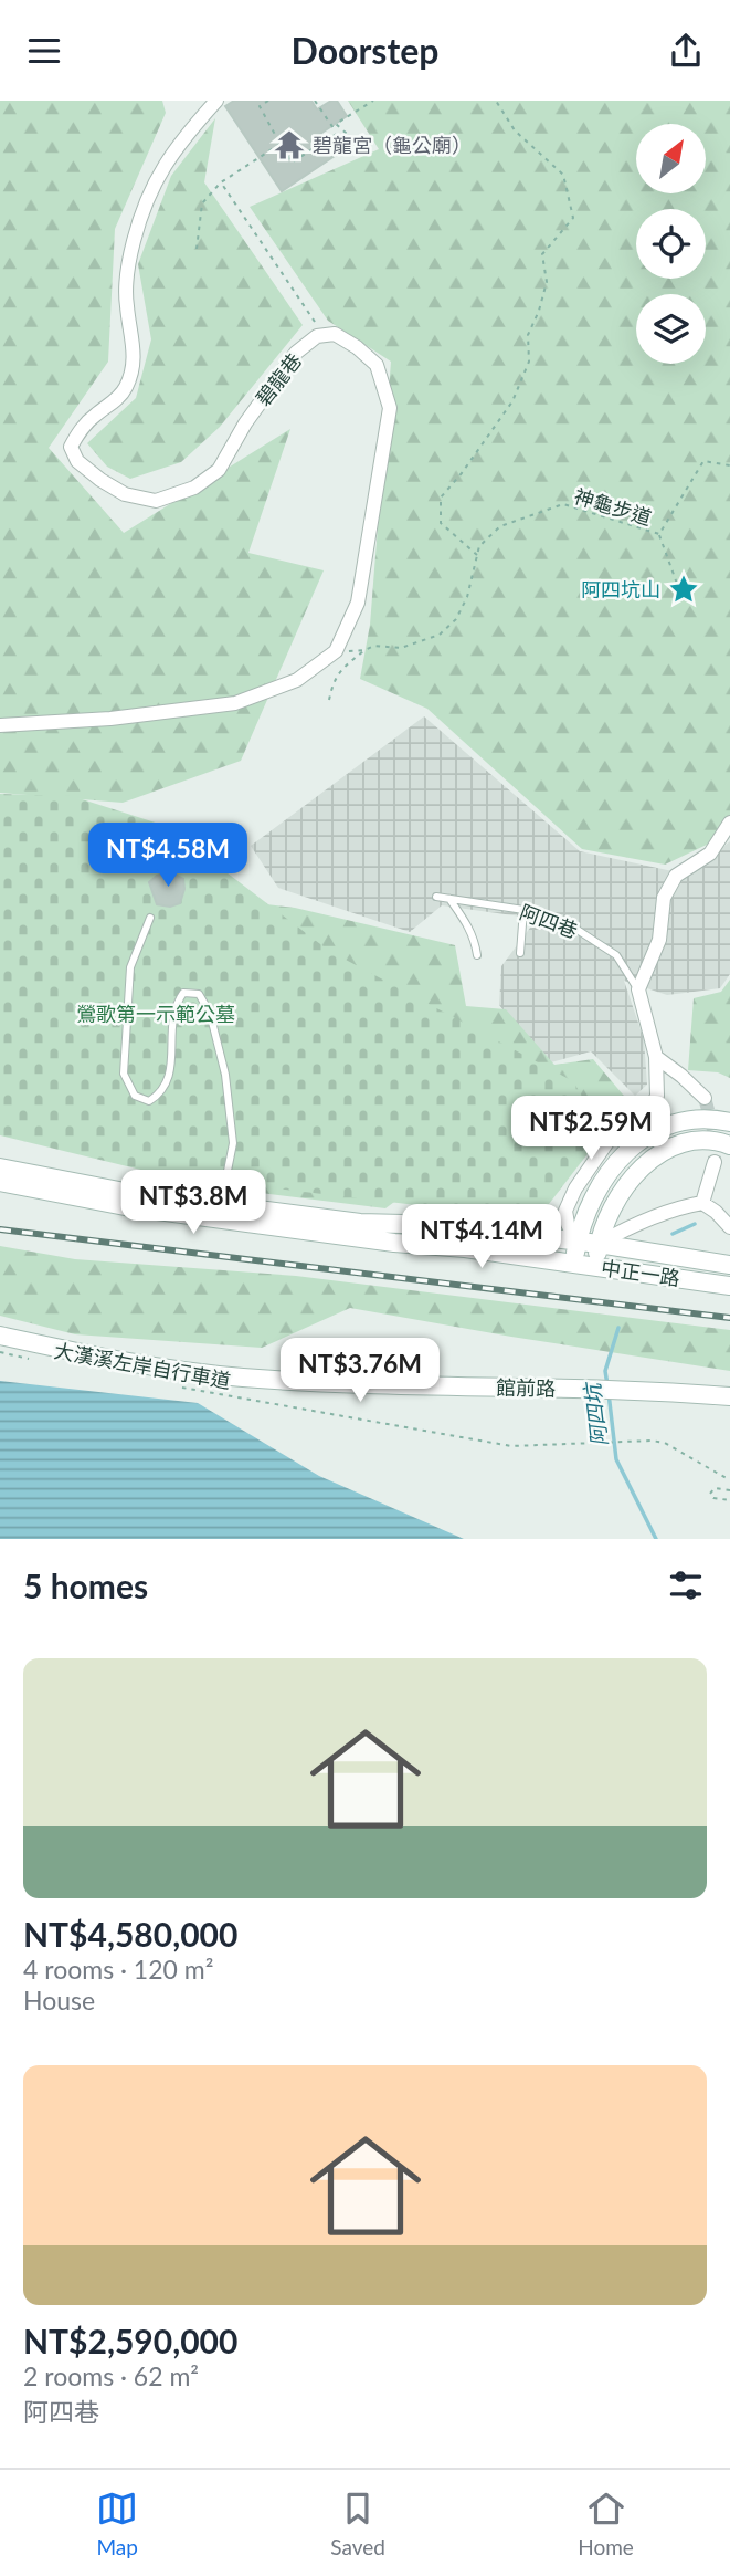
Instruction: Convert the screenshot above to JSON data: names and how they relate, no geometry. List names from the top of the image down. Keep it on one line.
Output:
{"streets":{"main road":["中正一路","館前路"],"street":["碧龍巷","阿四巷"],"path":["神龜步道","大漢溪左岸自行車道"]},"crossings":[["阿四巷","中正一路"]],"water":["阿四坑"],"parks":["鶯歌第一示範公墓"],"places":{"temple":["碧龍宮（龜公廟）"],"place":["阿四坑山"]},"north":"top right","page":{"header":"Doorstep","price":["NT$4.58M","NT$2.59M","NT$3.8M","NT$4.14M","NT$3.76M"],"heading":"5 homes","list":[{"name":"NT$4,580,000","note":"4 rooms · 120 m² · House"},{"name":"NT$2,590,000","note":"2 rooms · 62 m² · 阿四巷"}],"tabs":["Map","Saved","Home"]}}
